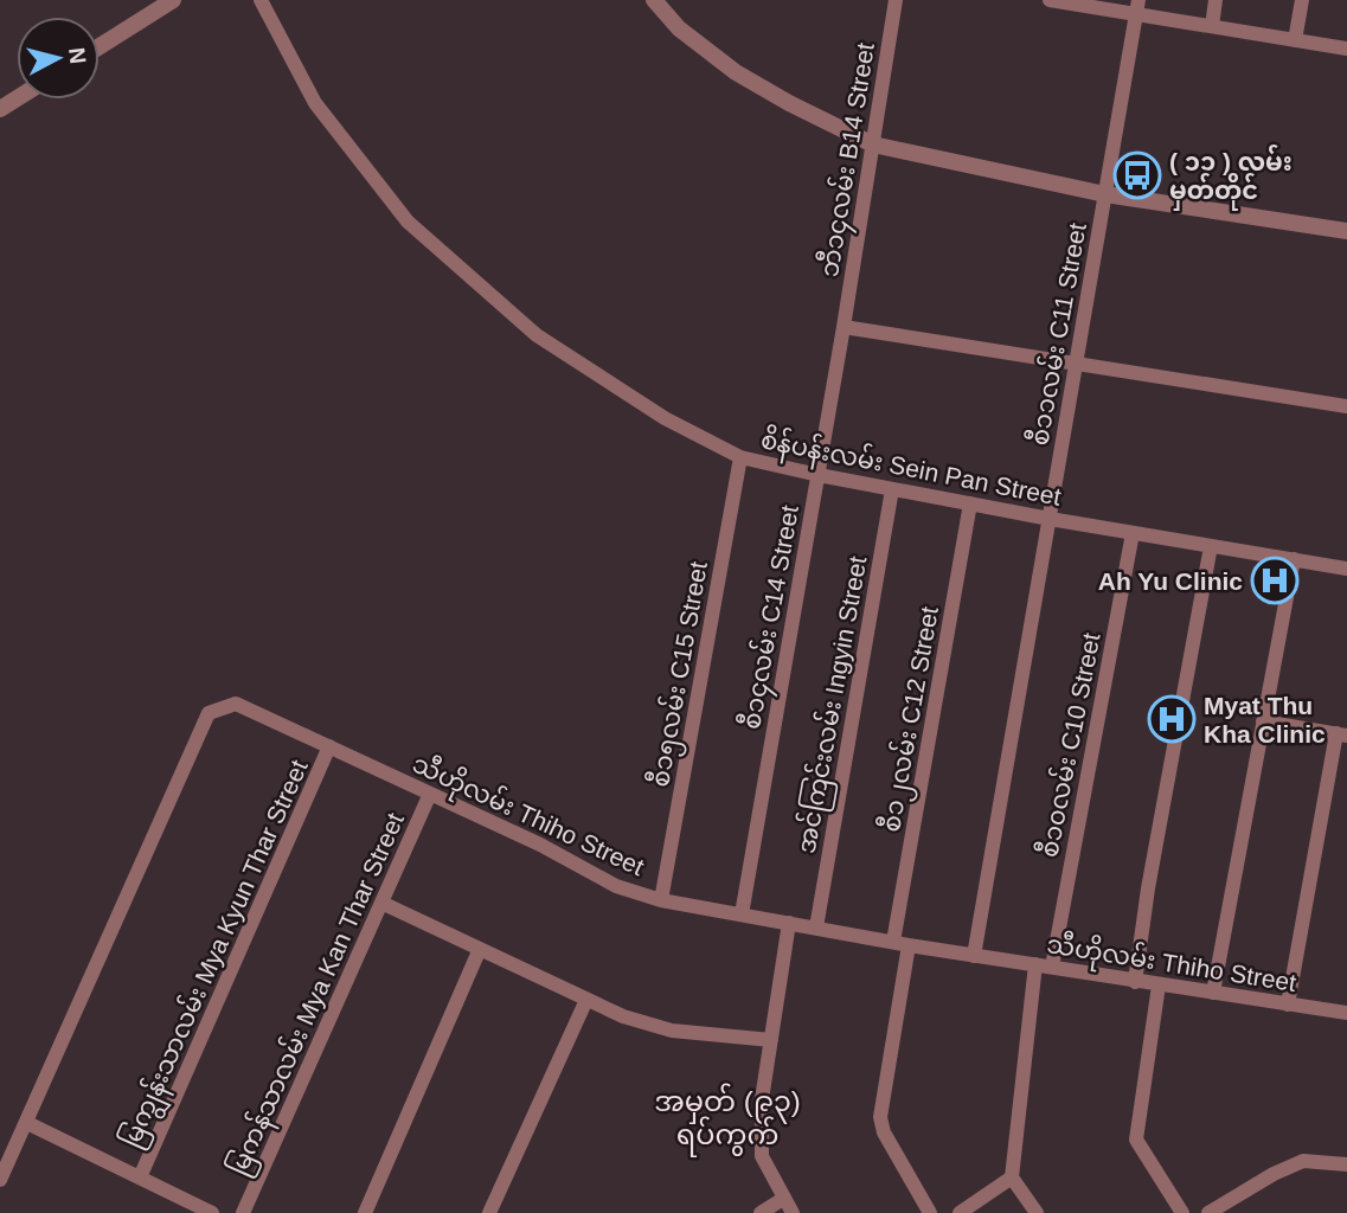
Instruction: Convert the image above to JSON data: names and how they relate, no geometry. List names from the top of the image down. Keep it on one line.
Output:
{"streets":{"street":["ဘီ၁၄လမ်း B14 Street","စီ၁၁လမ်း C11 Street","စိန်ပန်းလမ်း Sein Pan Street","စီ၁၄လမ်း C14 Street","စီ၁၅လမ်း C15 Street","အင်ကြင်းလမ်း Ingyin Street","စီ၁၂လမ်း C12 Street","စီ၁၀လမ်း C10 Street","သီဟိုလမ်း Thiho Street","မြကျွန်းသာလမ်း Mya Kyun Thar Street","မြကန်သာလမ်း Mya Kan Thar Street"]},"crossings":[["ဘီ၁၄လမ်း B14 Street","စီ၁၄လမ်း C14 Street"],["စီ၁၁လမ်း C11 Street","စိန်ပန်းလမ်း Sein Pan Street"],["စီ၁၁လမ်း C11 Street","သီဟိုလမ်း Thiho Street"],["စိန်ပန်းလမ်း Sein Pan Street","စီ၁၄လမ်း C14 Street"],["စိန်ပန်းလမ်း Sein Pan Street","စီ၁၅လမ်း C15 Street"],["စိန်ပန်းလမ်း Sein Pan Street","အင်ကြင်းလမ်း Ingyin Street"],["စိန်ပန်းလမ်း Sein Pan Street","စီ၁၂လမ်း C12 Street"],["စိန်ပန်းလမ်း Sein Pan Street","စီ၁၀လမ်း C10 Street"],["စီ၁၄လမ်း C14 Street","သီဟိုလမ်း Thiho Street"],["စီ၁၅လမ်း C15 Street","သီဟိုလမ်း Thiho Street"],["အင်ကြင်းလမ်း Ingyin Street","သီဟိုလမ်း Thiho Street"],["စီ၁၂လမ်း C12 Street","သီဟိုလမ်း Thiho Street"],["စီ၁၀လမ်း C10 Street","သီဟိုလမ်း Thiho Street"],["သီဟိုလမ်း Thiho Street","မြကျွန်းသာလမ်း Mya Kyun Thar Street"],["သီဟိုလမ်း Thiho Street","မြကန်သာလမ်း Mya Kan Thar Street"]],"districts":["အမှတ် (၉၃) ရပ်ကွက်"],"places":{"bus stop":["( ၁၁ ) လမ်း မှတ်တိုင်"],"hospital":["Ah Yu Clinic","Myat Thu Kha Clinic"]},"north":"right"}
